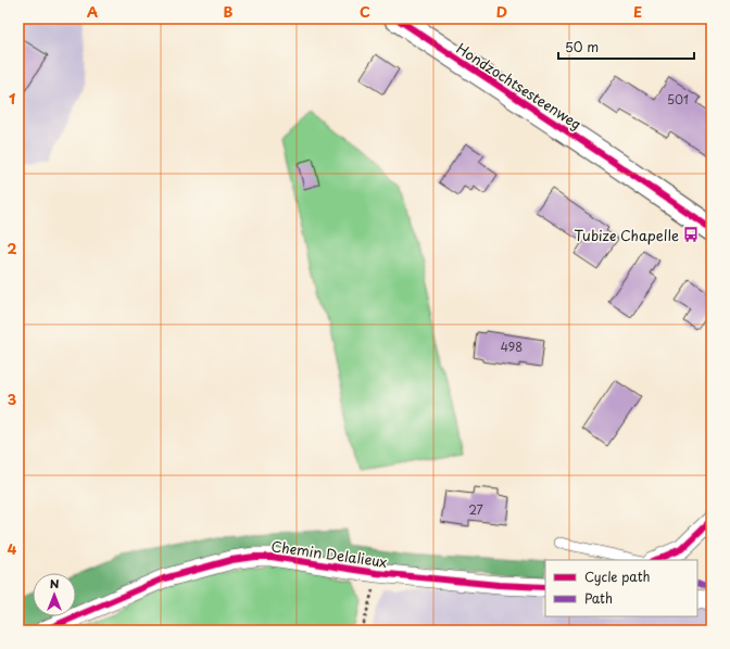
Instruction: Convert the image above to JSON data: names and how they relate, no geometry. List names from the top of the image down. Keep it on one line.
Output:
{"streets":{"main road":["Hondzochtsesteenweg"],"street":["Chemin Delalieux"]},"places":{"bus stop":["Tubize Chapelle"]},"house_numbers":["501","498","27"],"legend":["Cycle path","Path"],"scale_bar":"50 m","north":"top","grid":{"columns":["A","B","C","D","E"],"rows":["1","2","3","4"]}}
